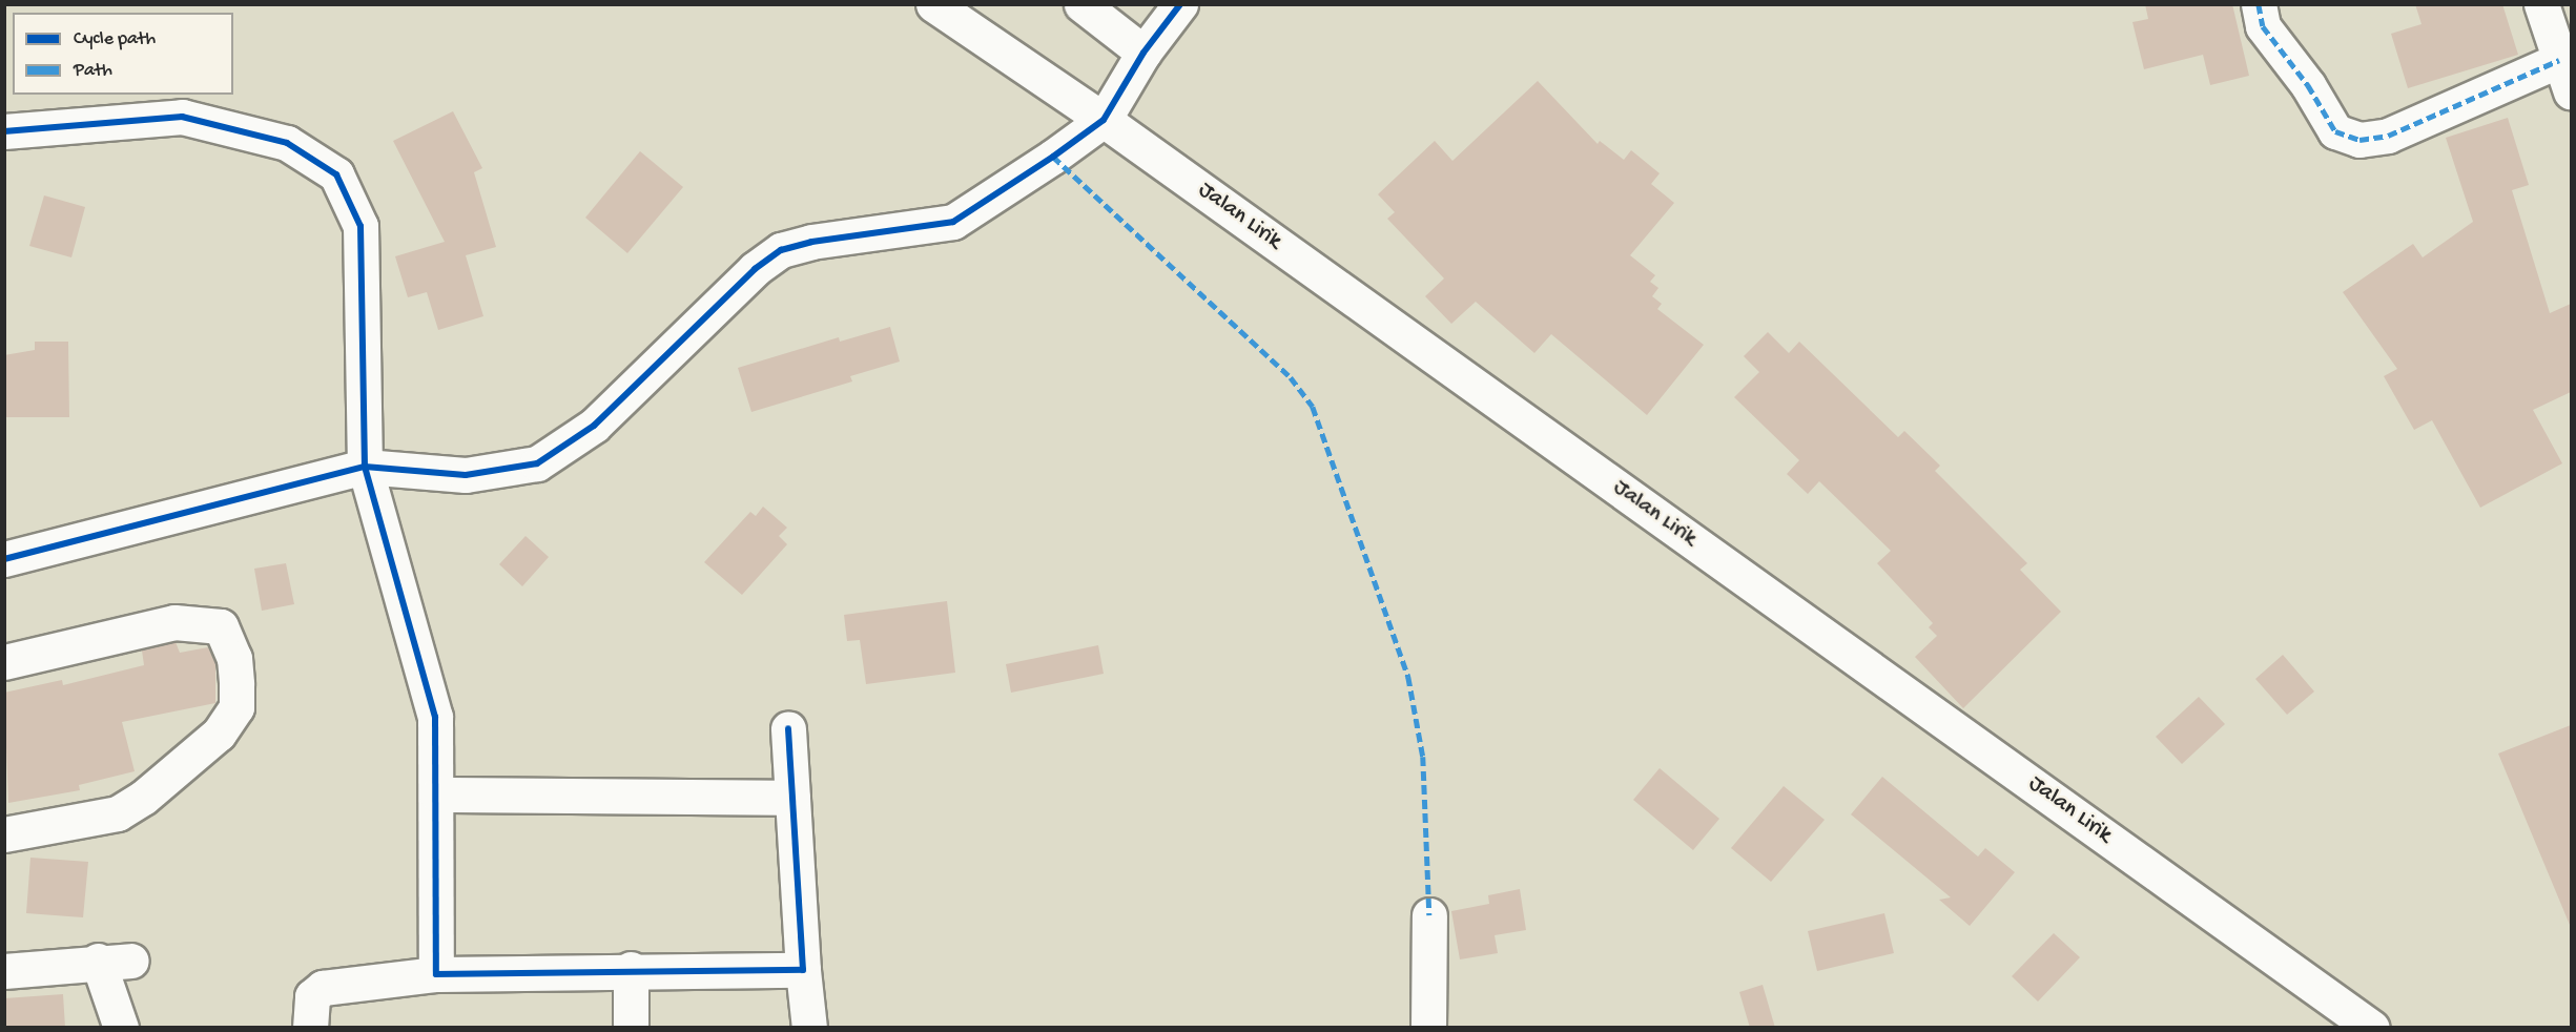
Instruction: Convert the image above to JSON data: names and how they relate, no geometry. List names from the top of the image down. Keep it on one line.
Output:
{"streets":{"main road":["Jalan Lirik"]},"legend":["Cycle path","Path"]}
